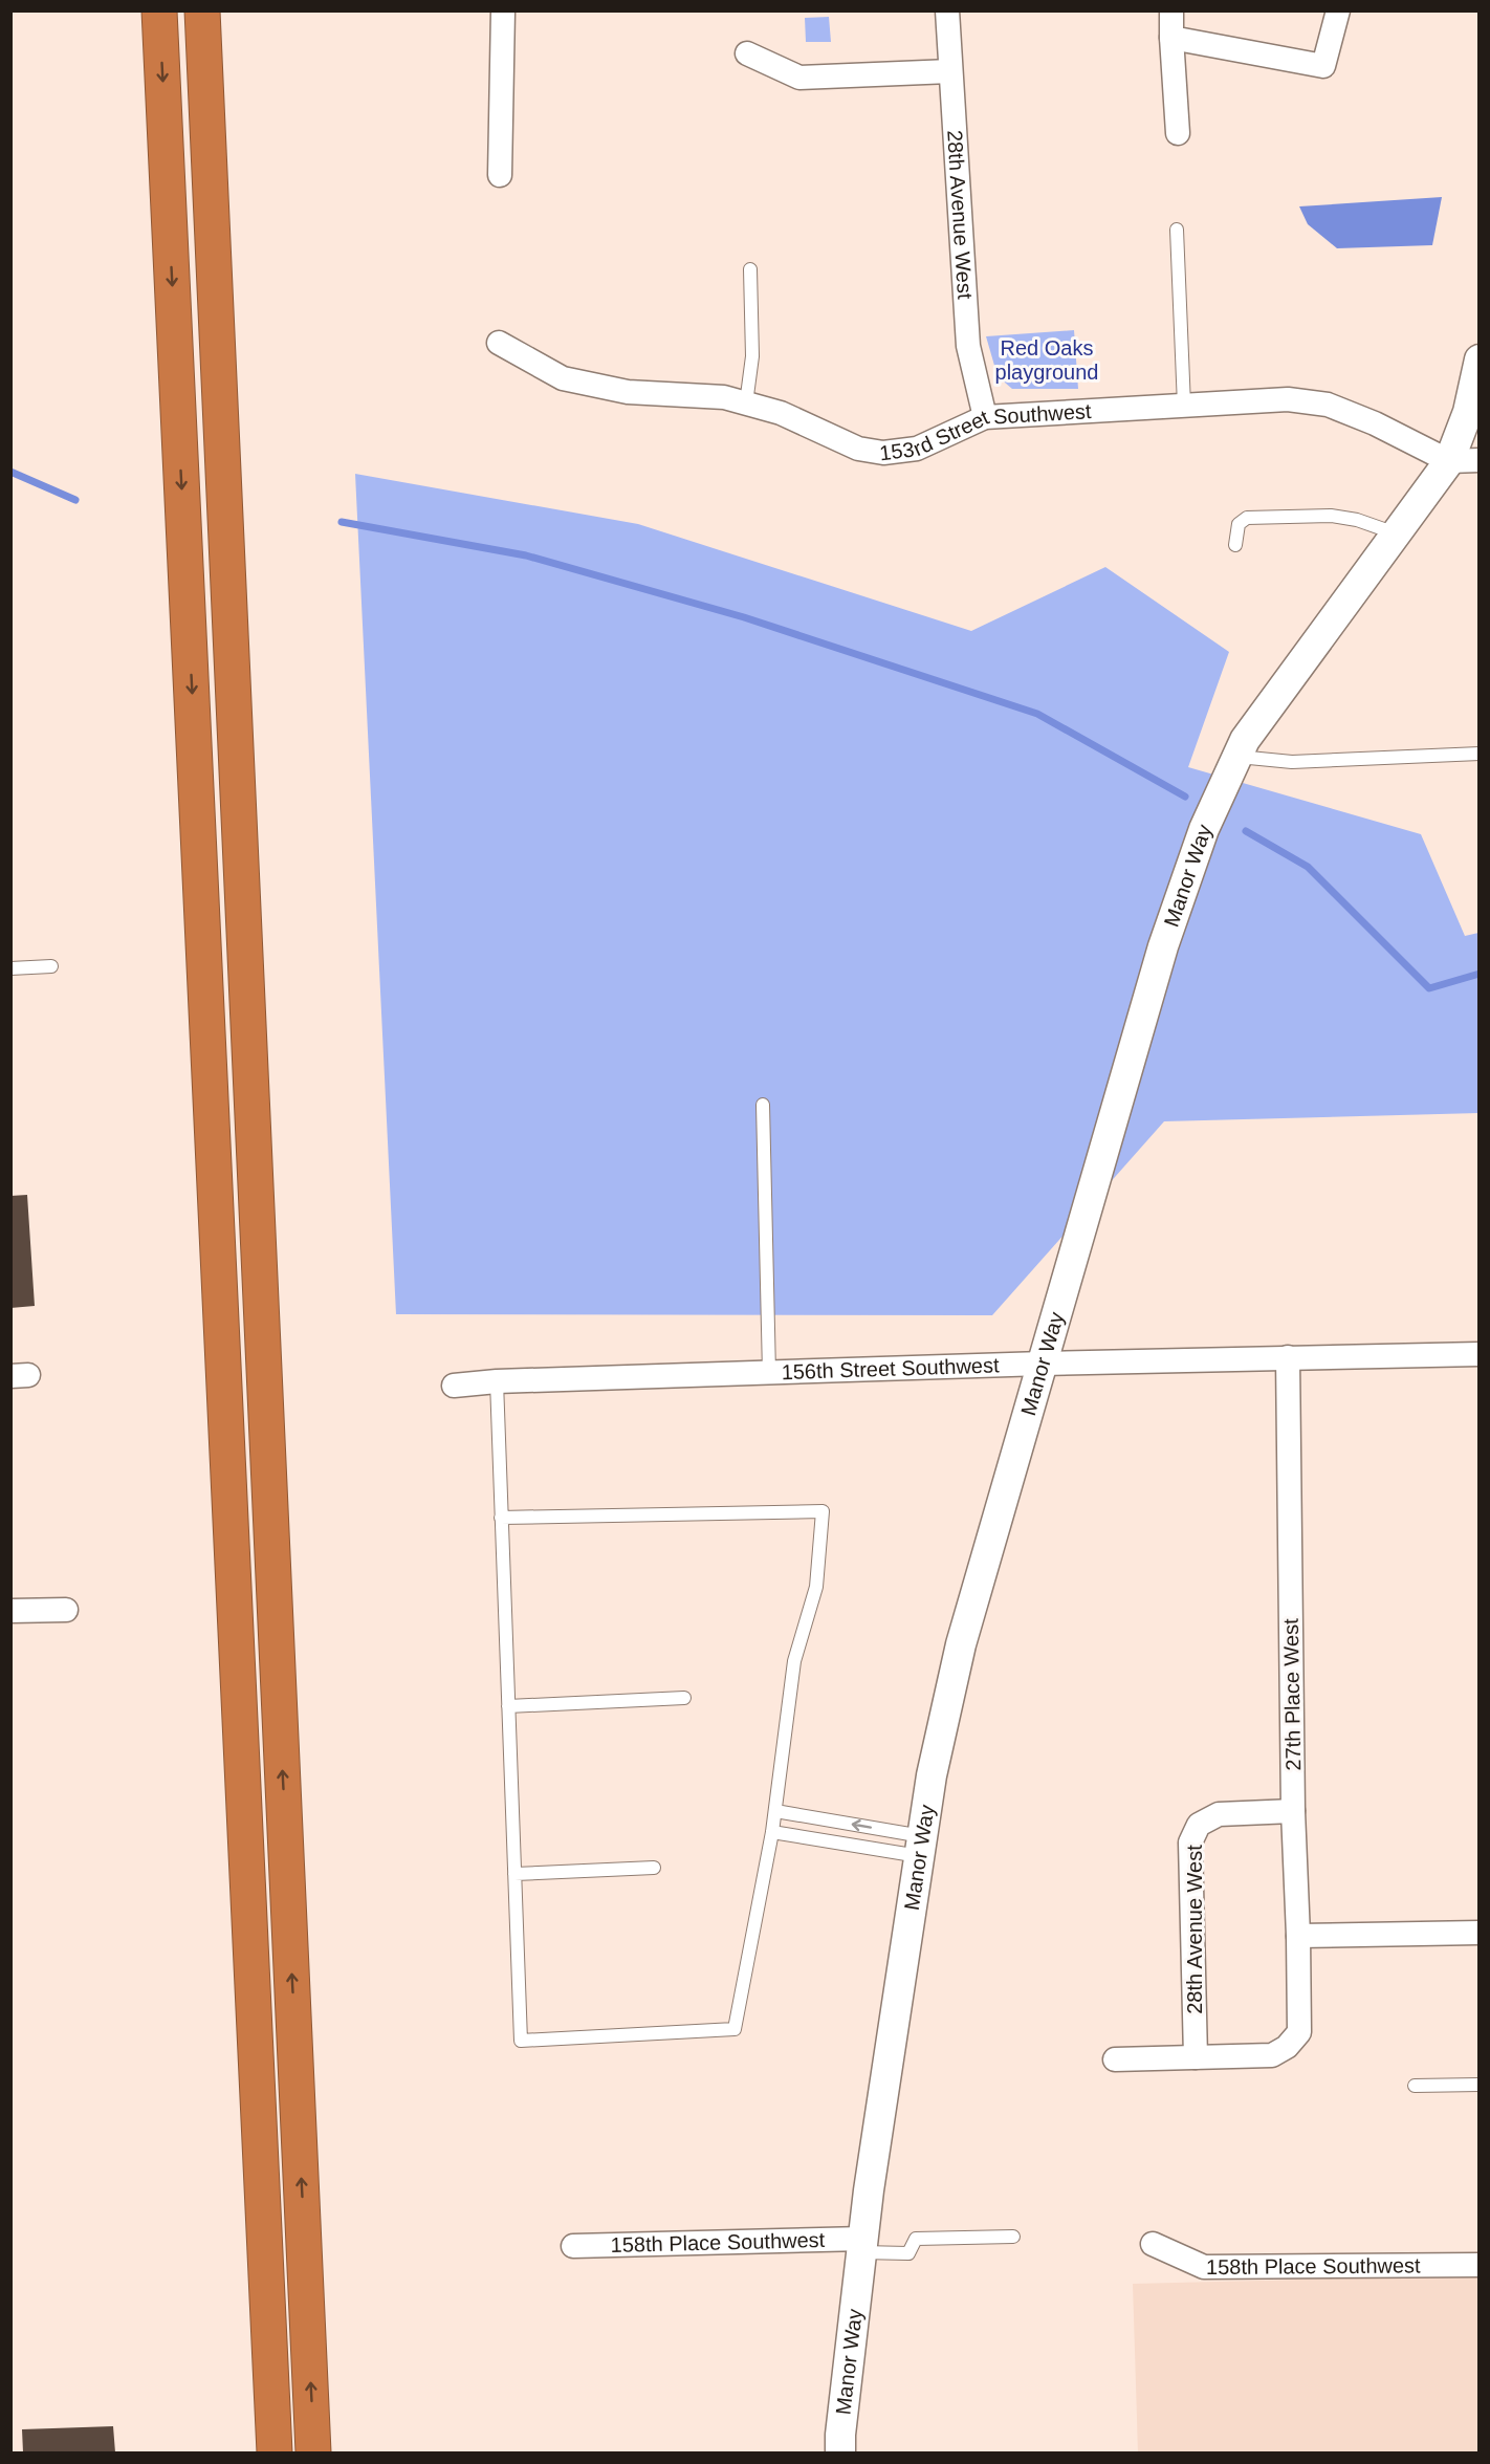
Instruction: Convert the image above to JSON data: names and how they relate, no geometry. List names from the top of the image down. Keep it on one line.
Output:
{"streets":{"street":["28th Avenue West","153rd Street Southwest","Manor Way","156th Street Southwest","27th Place West","158th Place Southwest"]},"crossings":[["28th Avenue West","153rd Street Southwest"],["28th Avenue West","27th Place West"],["153rd Street Southwest","Manor Way"],["Manor Way","156th Street Southwest"],["Manor Way","158th Place Southwest"],["156th Street Southwest","27th Place West"]],"parks":["Red Oaks playground"]}
